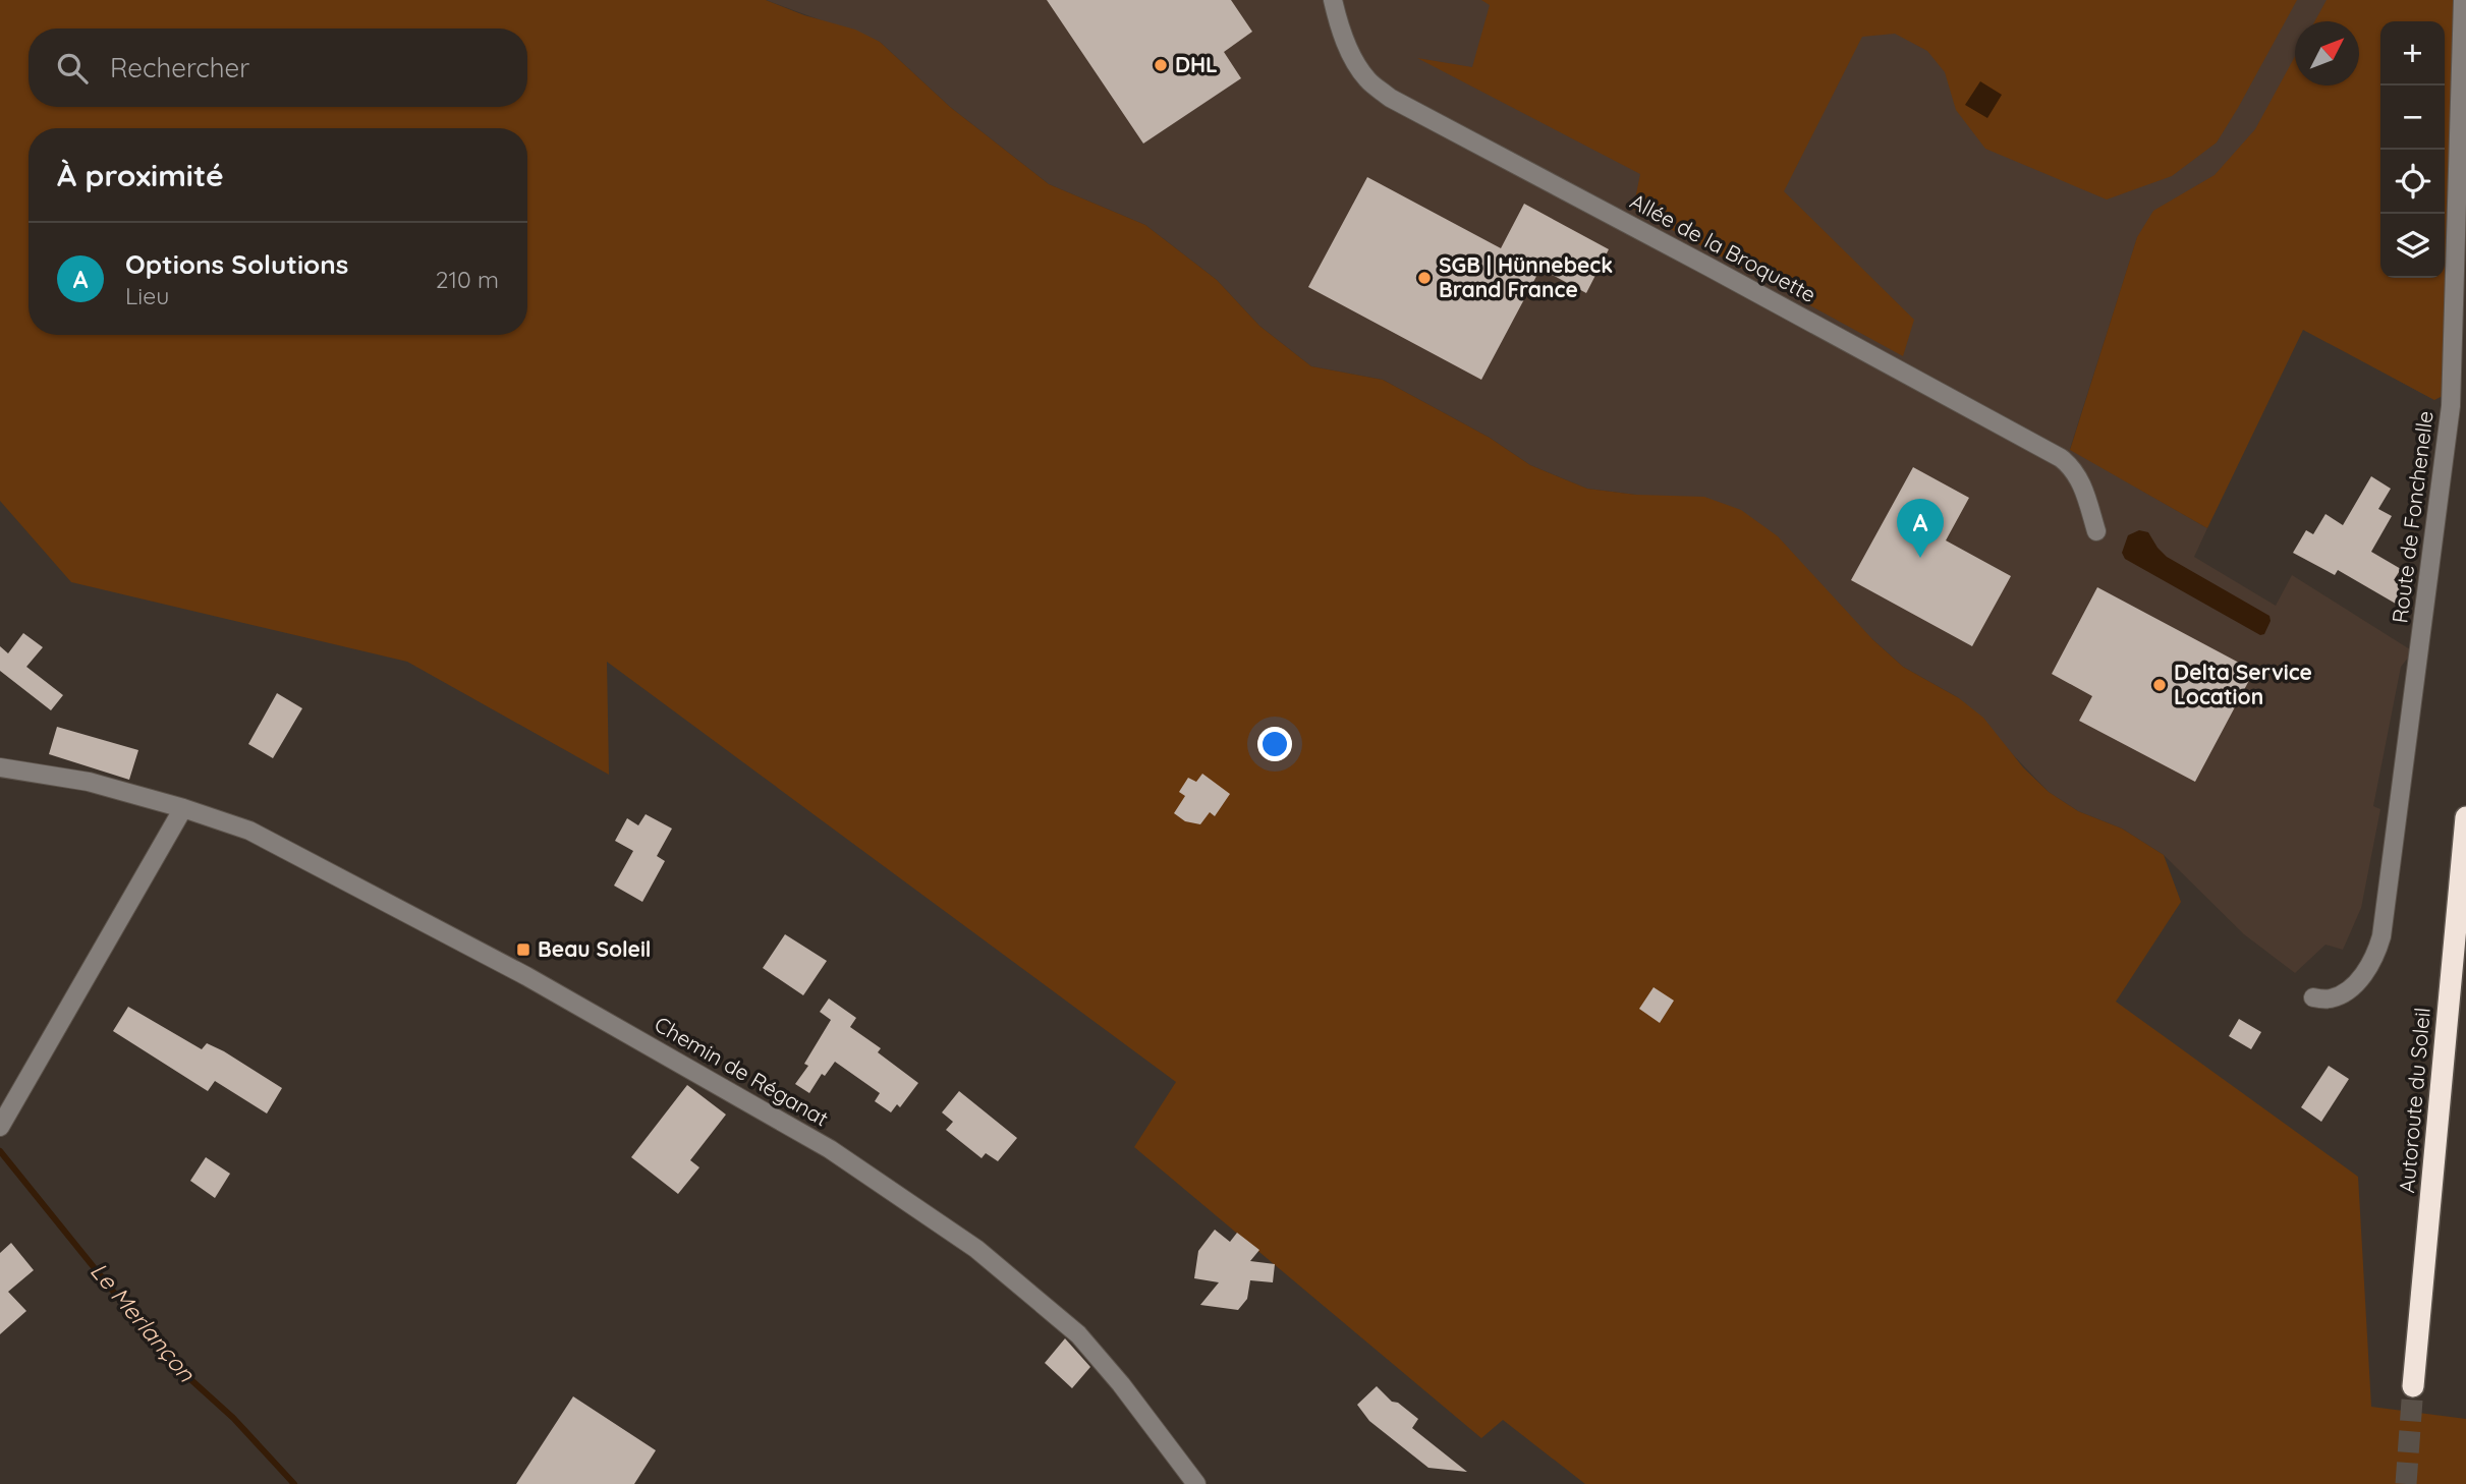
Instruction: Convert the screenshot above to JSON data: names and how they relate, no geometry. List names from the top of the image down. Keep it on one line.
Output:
{"streets":{"highway":["Autoroute du Soleil"],"street":["Allée de la Broquette","Route de Fonchenelle","Chemin de Réganat"]},"water":["Le Merlançon"],"places":{"other":["DHL","SGB | Hünnebeck Brand France","Delta Service Location"],"transit":["Beau Soleil"]},"north":"top right","page":{"map_buttons":["+","−"],"search":"Rechercher","heading":"À proximité","list":[{"mark":"A","name":"Options Solutions","note":"Lieu","value":"210 m"}],"pins":"A"}}
